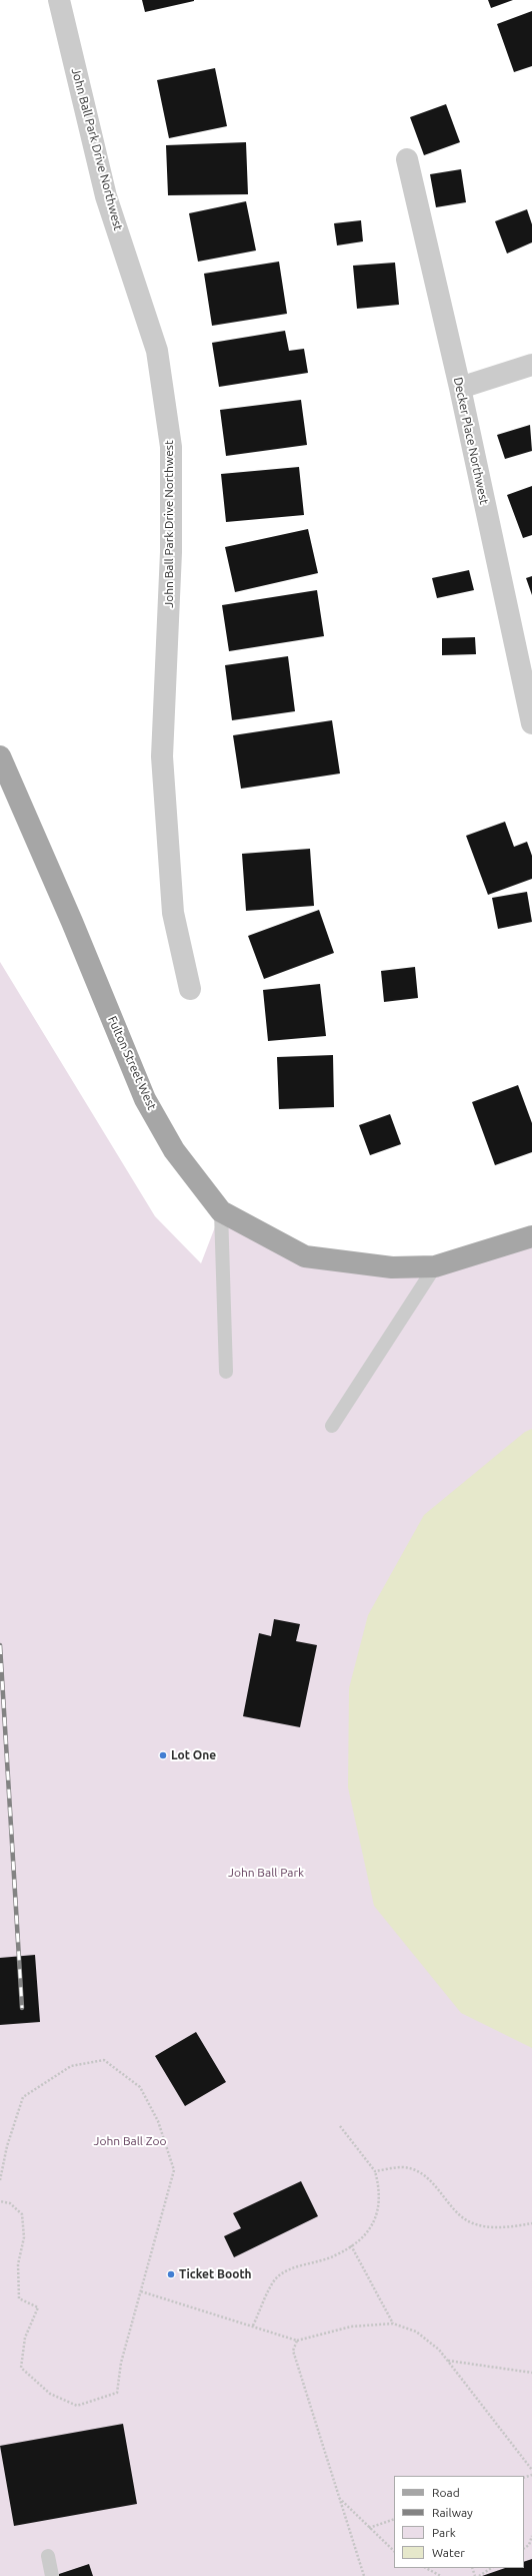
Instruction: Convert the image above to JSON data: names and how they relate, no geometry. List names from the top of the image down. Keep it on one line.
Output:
{"streets":{"main road":["Fulton Street West"],"street":["John Ball Park Drive Northwest","Decker Place Northwest"]},"parks":["John Ball Park","John Ball Zoo"],"places":["Lot One","Ticket Booth"],"legend":["Road","Railway","Park","Water"]}
